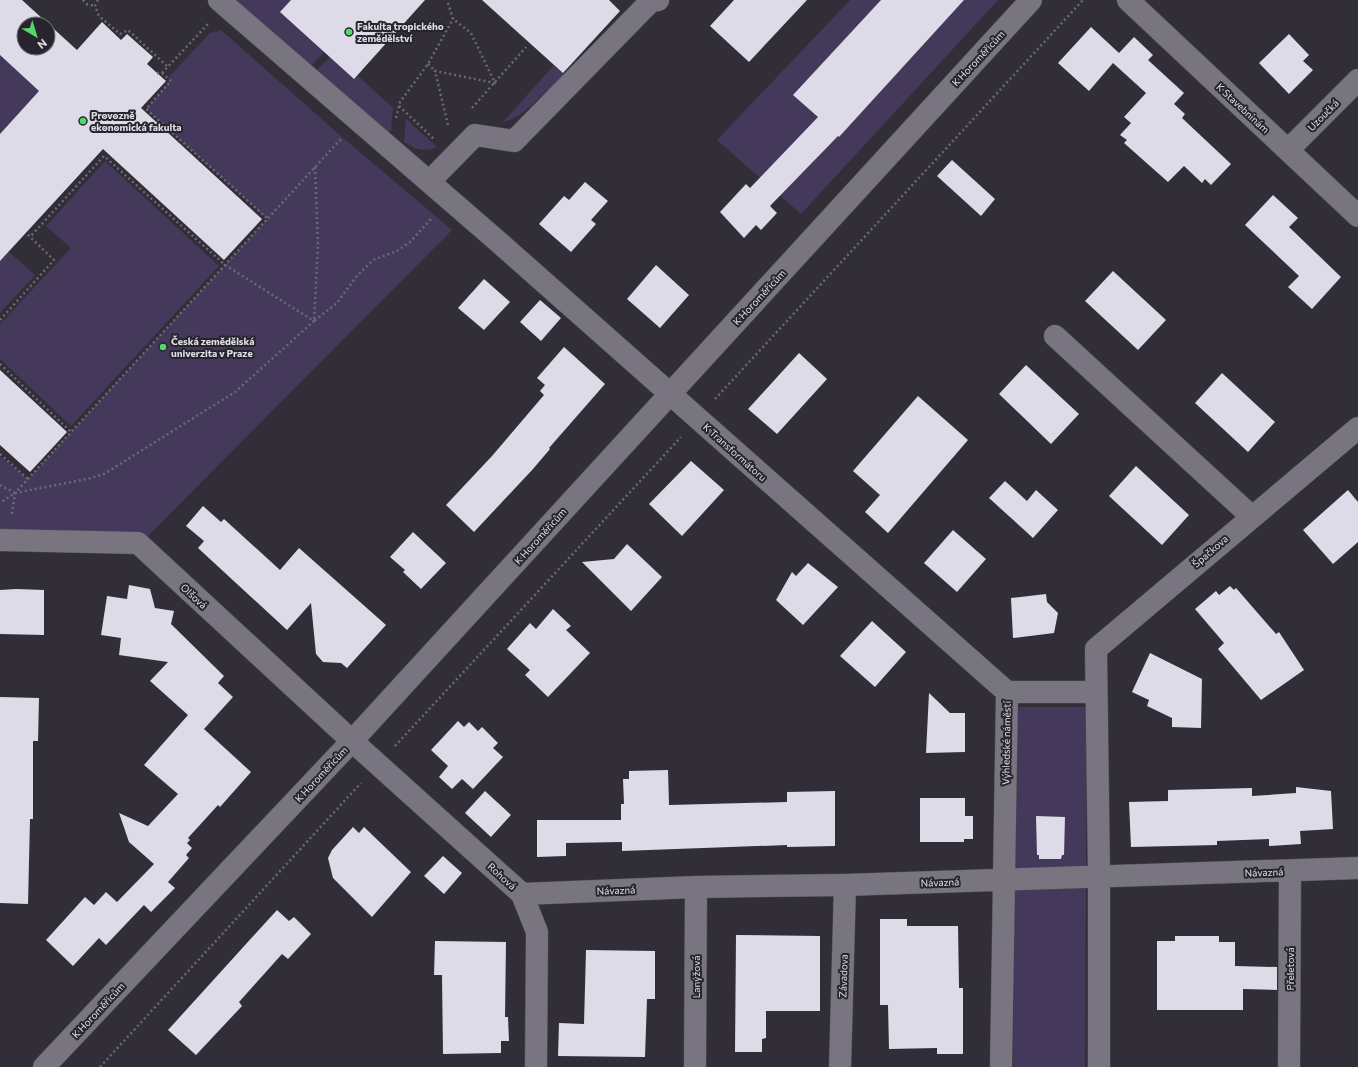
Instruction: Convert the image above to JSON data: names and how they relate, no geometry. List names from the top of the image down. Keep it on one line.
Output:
{"streets":{"street":["K Horoměřicům","K Stavebninám","Uzoučká","K Transformátoru","Špačkova","Olšová","Výhledské náměstí","Návazná","Rohová","Přeletová","Závadova","Lanýžová"]},"crossings":[["K Horoměřicům","K Transformátoru"],["K Horoměřicům","Olšová"],["K Horoměřicům","Rohová"],["K Stavebninám","Uzoučká"],["K Transformátoru","Výhledské náměstí"],["Špačkova","Výhledské náměstí"],["Olšová","Rohová"],["Výhledské náměstí","Návazná"],["Návazná","Rohová"],["Návazná","Přeletová"],["Návazná","Závadova"],["Návazná","Lanýžová"]],"places":["Fakulta tropického zemědělství","Provozně ekonomická fakulta","Česká zemědělská univerzita v Praze"],"north":"bottom right"}
